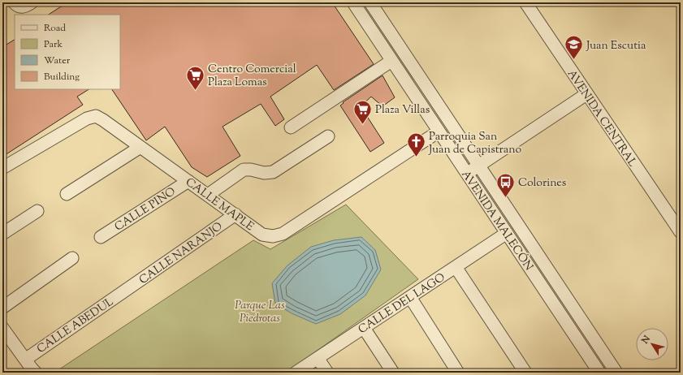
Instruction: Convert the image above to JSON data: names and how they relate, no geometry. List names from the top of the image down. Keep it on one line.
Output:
{"streets":{"street":["AVENIDA CENTRAL","CALLE MAPLE","CALLE PINO","AVENIDA MALECÓN","CALLE NARANJO","CALLE DEL LAGO","CALLE ABEDUL"]},"crossings":[["CALLE MAPLE","CALLE PINO"],["CALLE MAPLE","AVENIDA MALECÓN"],["CALLE MAPLE","CALLE NARANJO"],["AVENIDA MALECÓN","CALLE DEL LAGO"],["CALLE NARANJO","CALLE ABEDUL"]],"parks":["Parque Las Piedrotas"],"places":{"school or university":["Juan Escutia"],"supermarket":["Centro Comercial Plaza Lomas","Plaza Villas"],"church":["Parroquia San Juan de Capistrano"],"bus stop":["Colorines"]},"legend":["Road","Park","Water","Building"],"north":"top left"}
